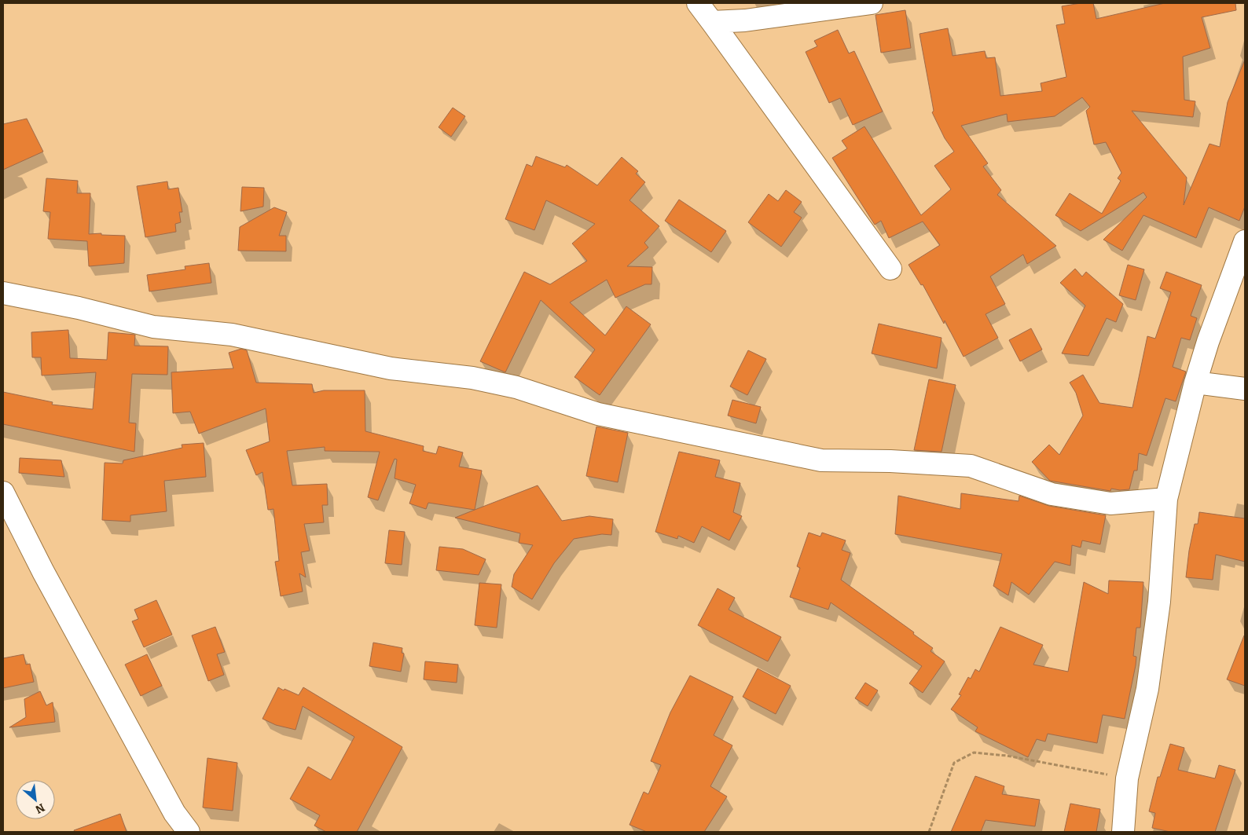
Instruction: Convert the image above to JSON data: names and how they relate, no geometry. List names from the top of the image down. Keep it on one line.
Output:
{"north":"bottom right"}
